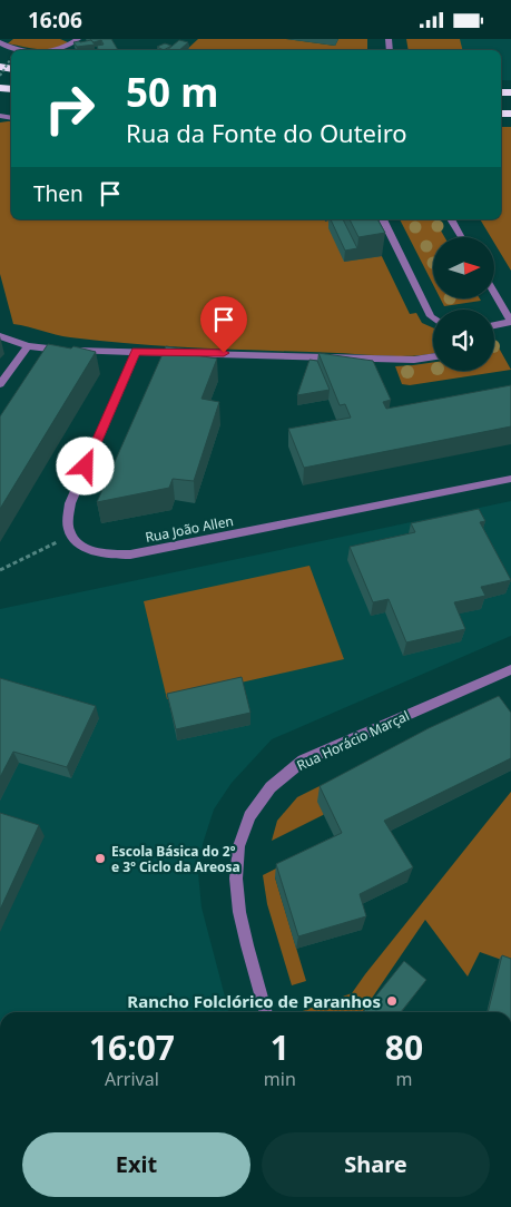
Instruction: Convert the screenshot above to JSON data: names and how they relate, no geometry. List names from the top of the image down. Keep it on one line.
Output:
{"streets":{"street":["Rua João Allen","Rua Horácio Marçal"]},"places":["Escola Básica do 2º e 3º Ciclo da Areosa","Rancho Folclórico de Paranhos"],"north":"right","page":{"status":"16:06","turn":["50 m","Rua da Fonte do Outeiro"],"then":"Then","eta":["16:07","Arrival","1","min","80","m"],"buttons":["Exit","Share"]}}
